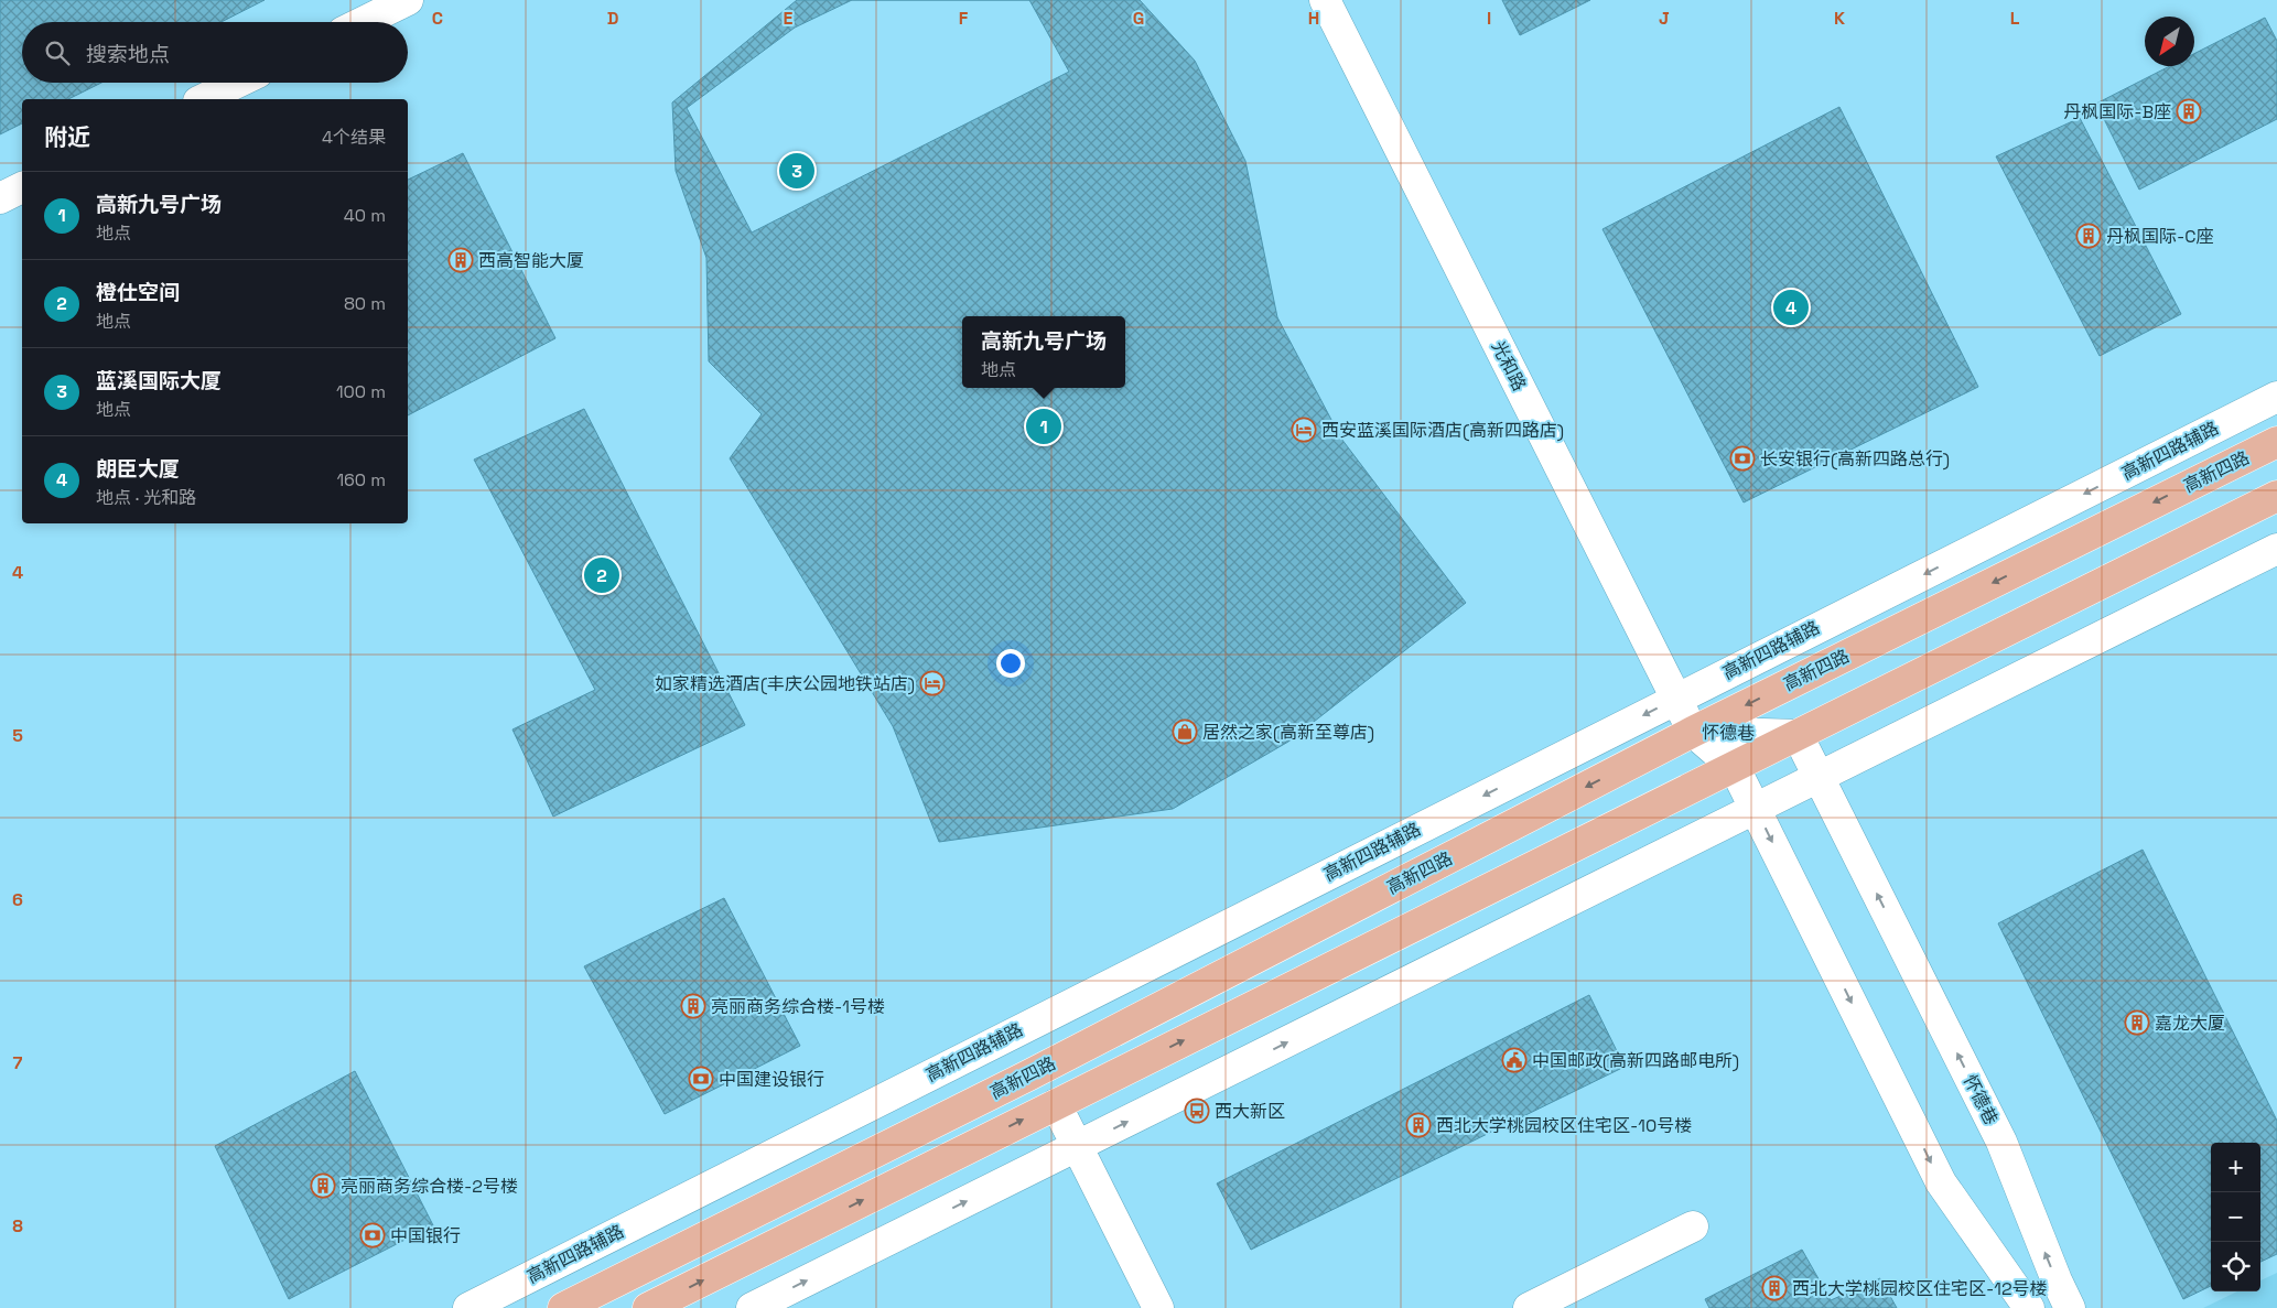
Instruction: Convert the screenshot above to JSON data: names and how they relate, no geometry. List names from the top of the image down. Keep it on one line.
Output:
{"streets":{"main road":["高新四路"],"street":["光和路","高新四路辅路","怀德巷"]},"crossings":[["光和路","高新四路辅路"],["光和路","高新四路"],["光和路","怀德巷"],["高新四路","怀德巷"]],"places":{"building":["丹枫国际-B座","丹枫国际-C座","西高智能大厦","亮丽商务综合楼-1号楼","嘉龙大厦","西北大学桃园校区住宅区-10号楼","亮丽商务综合楼-2号楼","西北大学桃园校区住宅区-12号楼"],"hotel":["西安蓝溪国际酒店(高新四路店)","如家精选酒店(丰庆公园地铁站店)"],"bank":["长安银行(高新四路总行)","中国建设银行","中国银行"],"shop":["居然之家(高新至尊店)"],"public building":["中国邮政(高新四路邮电所)"],"bus stop":["西大新区"]},"north":"bottom left","page":{"search":"搜索地点","heading":["附近","4个结果"],"pins":["3","4","1","2"],"list":[{"mark":"1","name":"高新九号广场","note":"地点","value":"40 m"},{"mark":"2","name":"橙仕空间","note":"地点","value":"80 m"},{"mark":"3","name":"蓝溪国际大厦","note":"地点","value":"100 m"},{"mark":"4","name":"朗臣大厦","note":"地点 · 光和路","value":"160 m"}],"popup":["高新九号广场","地点"],"map_buttons":["+","−"]},"grid":{"columns":["C","D","E","F","G","H","I","J","K","L"],"rows":["4","5","6","7","8"]}}
